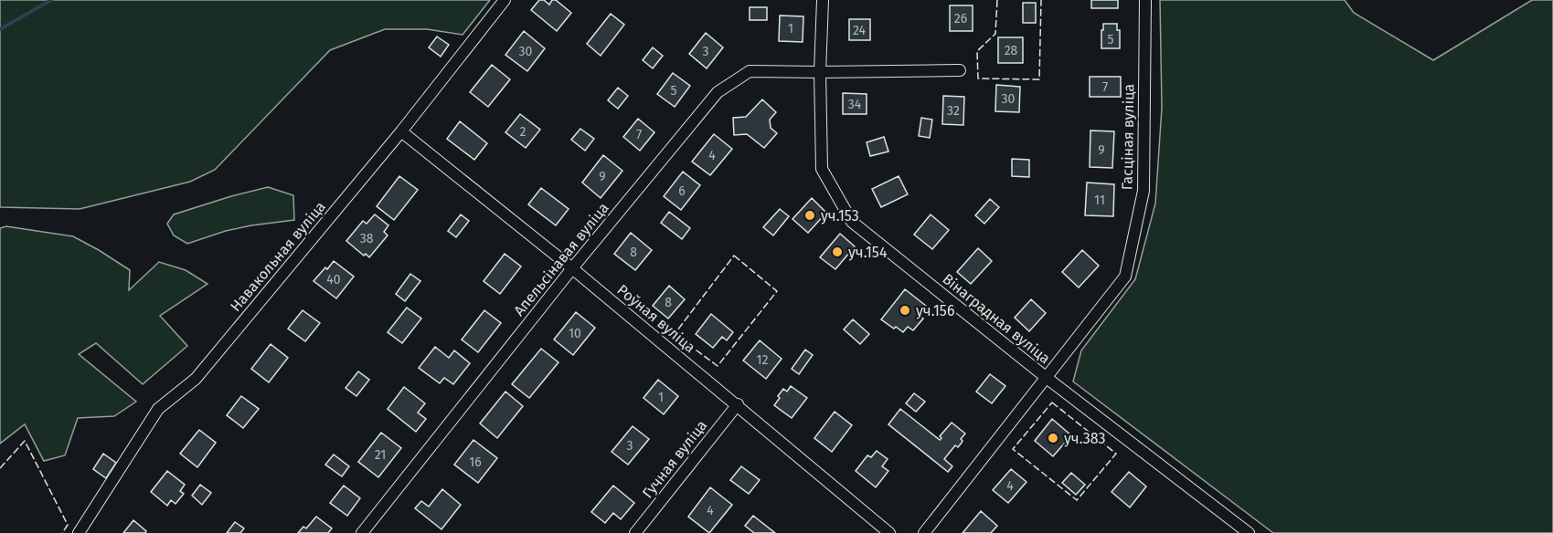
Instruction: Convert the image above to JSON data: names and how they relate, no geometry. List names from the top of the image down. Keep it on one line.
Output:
{"streets":{"street":["Гасціная вуліца","Навакольная вуліца","Апельсінавая вуліца","Роўная вуліца","Вінаградная вуліца","Гучная вуліца"]},"crossings":[["Гасціная вуліца","Вінаградная вуліца"],["Навакольная вуліца","Роўная вуліца"],["Апельсінавая вуліца","Роўная вуліца"],["Апельсінавая вуліца","Вінаградная вуліца"],["Роўная вуліца","Гучная вуліца"]],"places":["уч.153","уч.154","уч.156","уч.383"],"house_numbers":["26","1","24","5","28","30","3","7","5","30","34","32","2","7","9","4","9","6","11","38","8","40","8","10","12","1","3","21","16","4","4"]}
